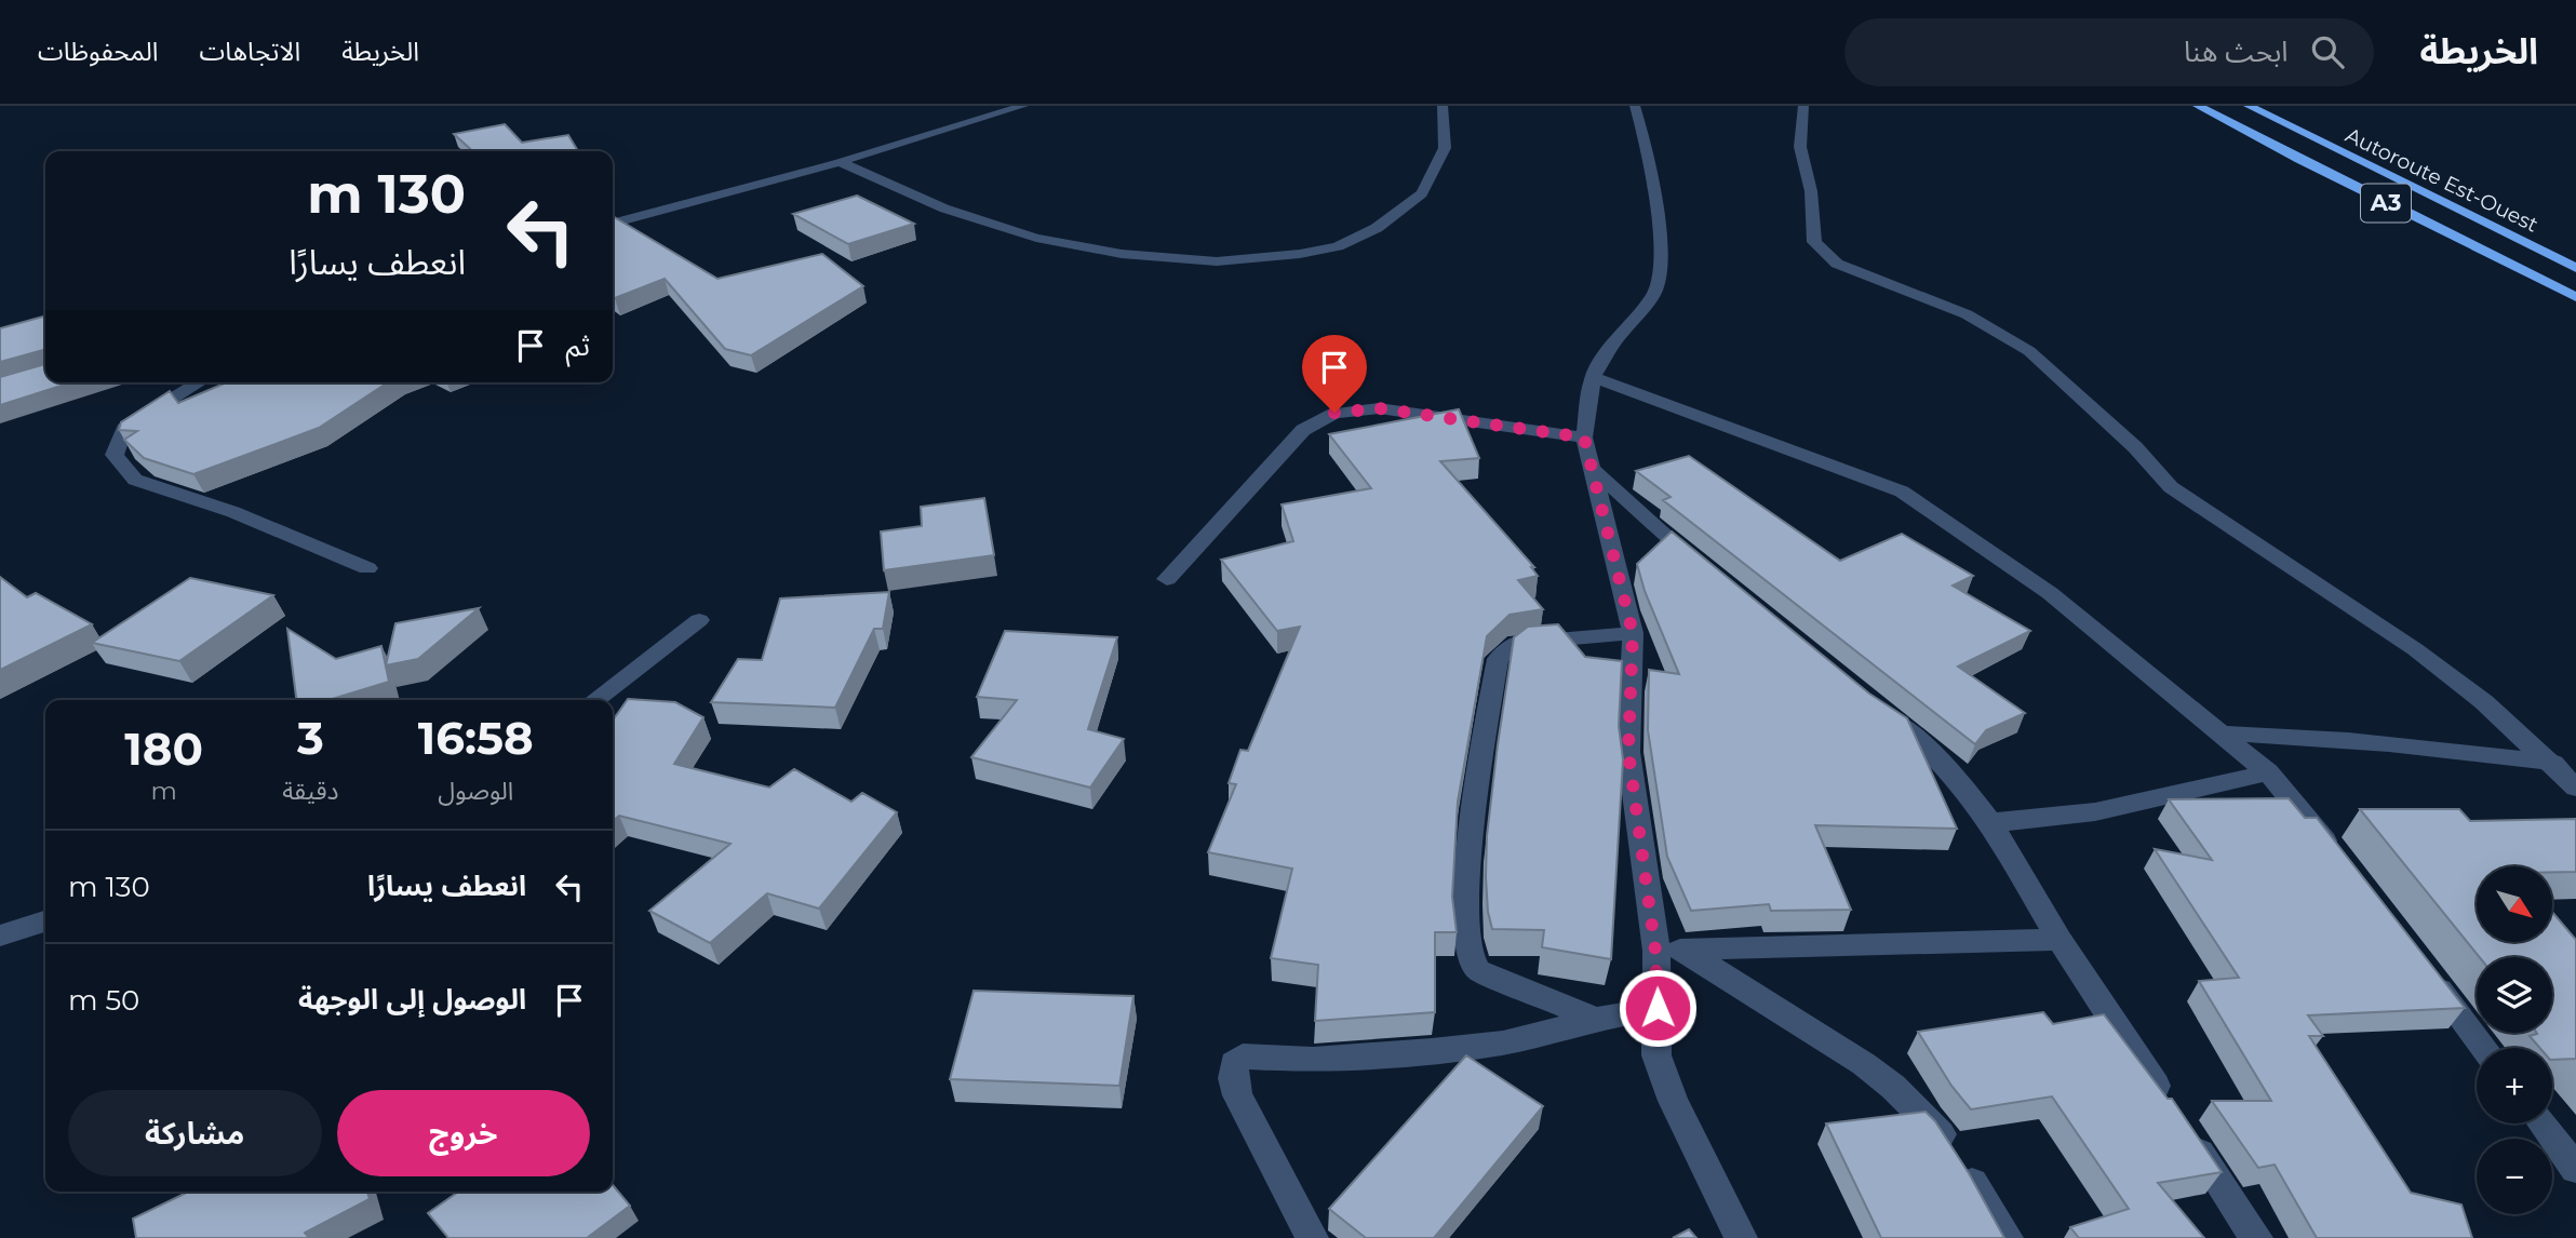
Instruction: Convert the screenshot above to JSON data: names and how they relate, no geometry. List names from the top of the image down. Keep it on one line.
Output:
{"streets":{"highway":["Autoroute Est-Ouest","A3"]},"north":"bottom right","page":{"header":"الخريطة","search":"ابحث هنا","nav":["الخريطة","الاتجاهات","المحفوظات"],"turn":["130 m","انعطف يسارًا"],"then":"ثم","eta":["16:58","الوصول","3","دقيقة","180","m"],"list":[{"name":"انعطف يسارًا","value":"130 m"},{"name":"الوصول إلى الوجهة","value":"50 m"}],"map_buttons":["+","−"],"buttons":["خروج","مشاركة"]}}
